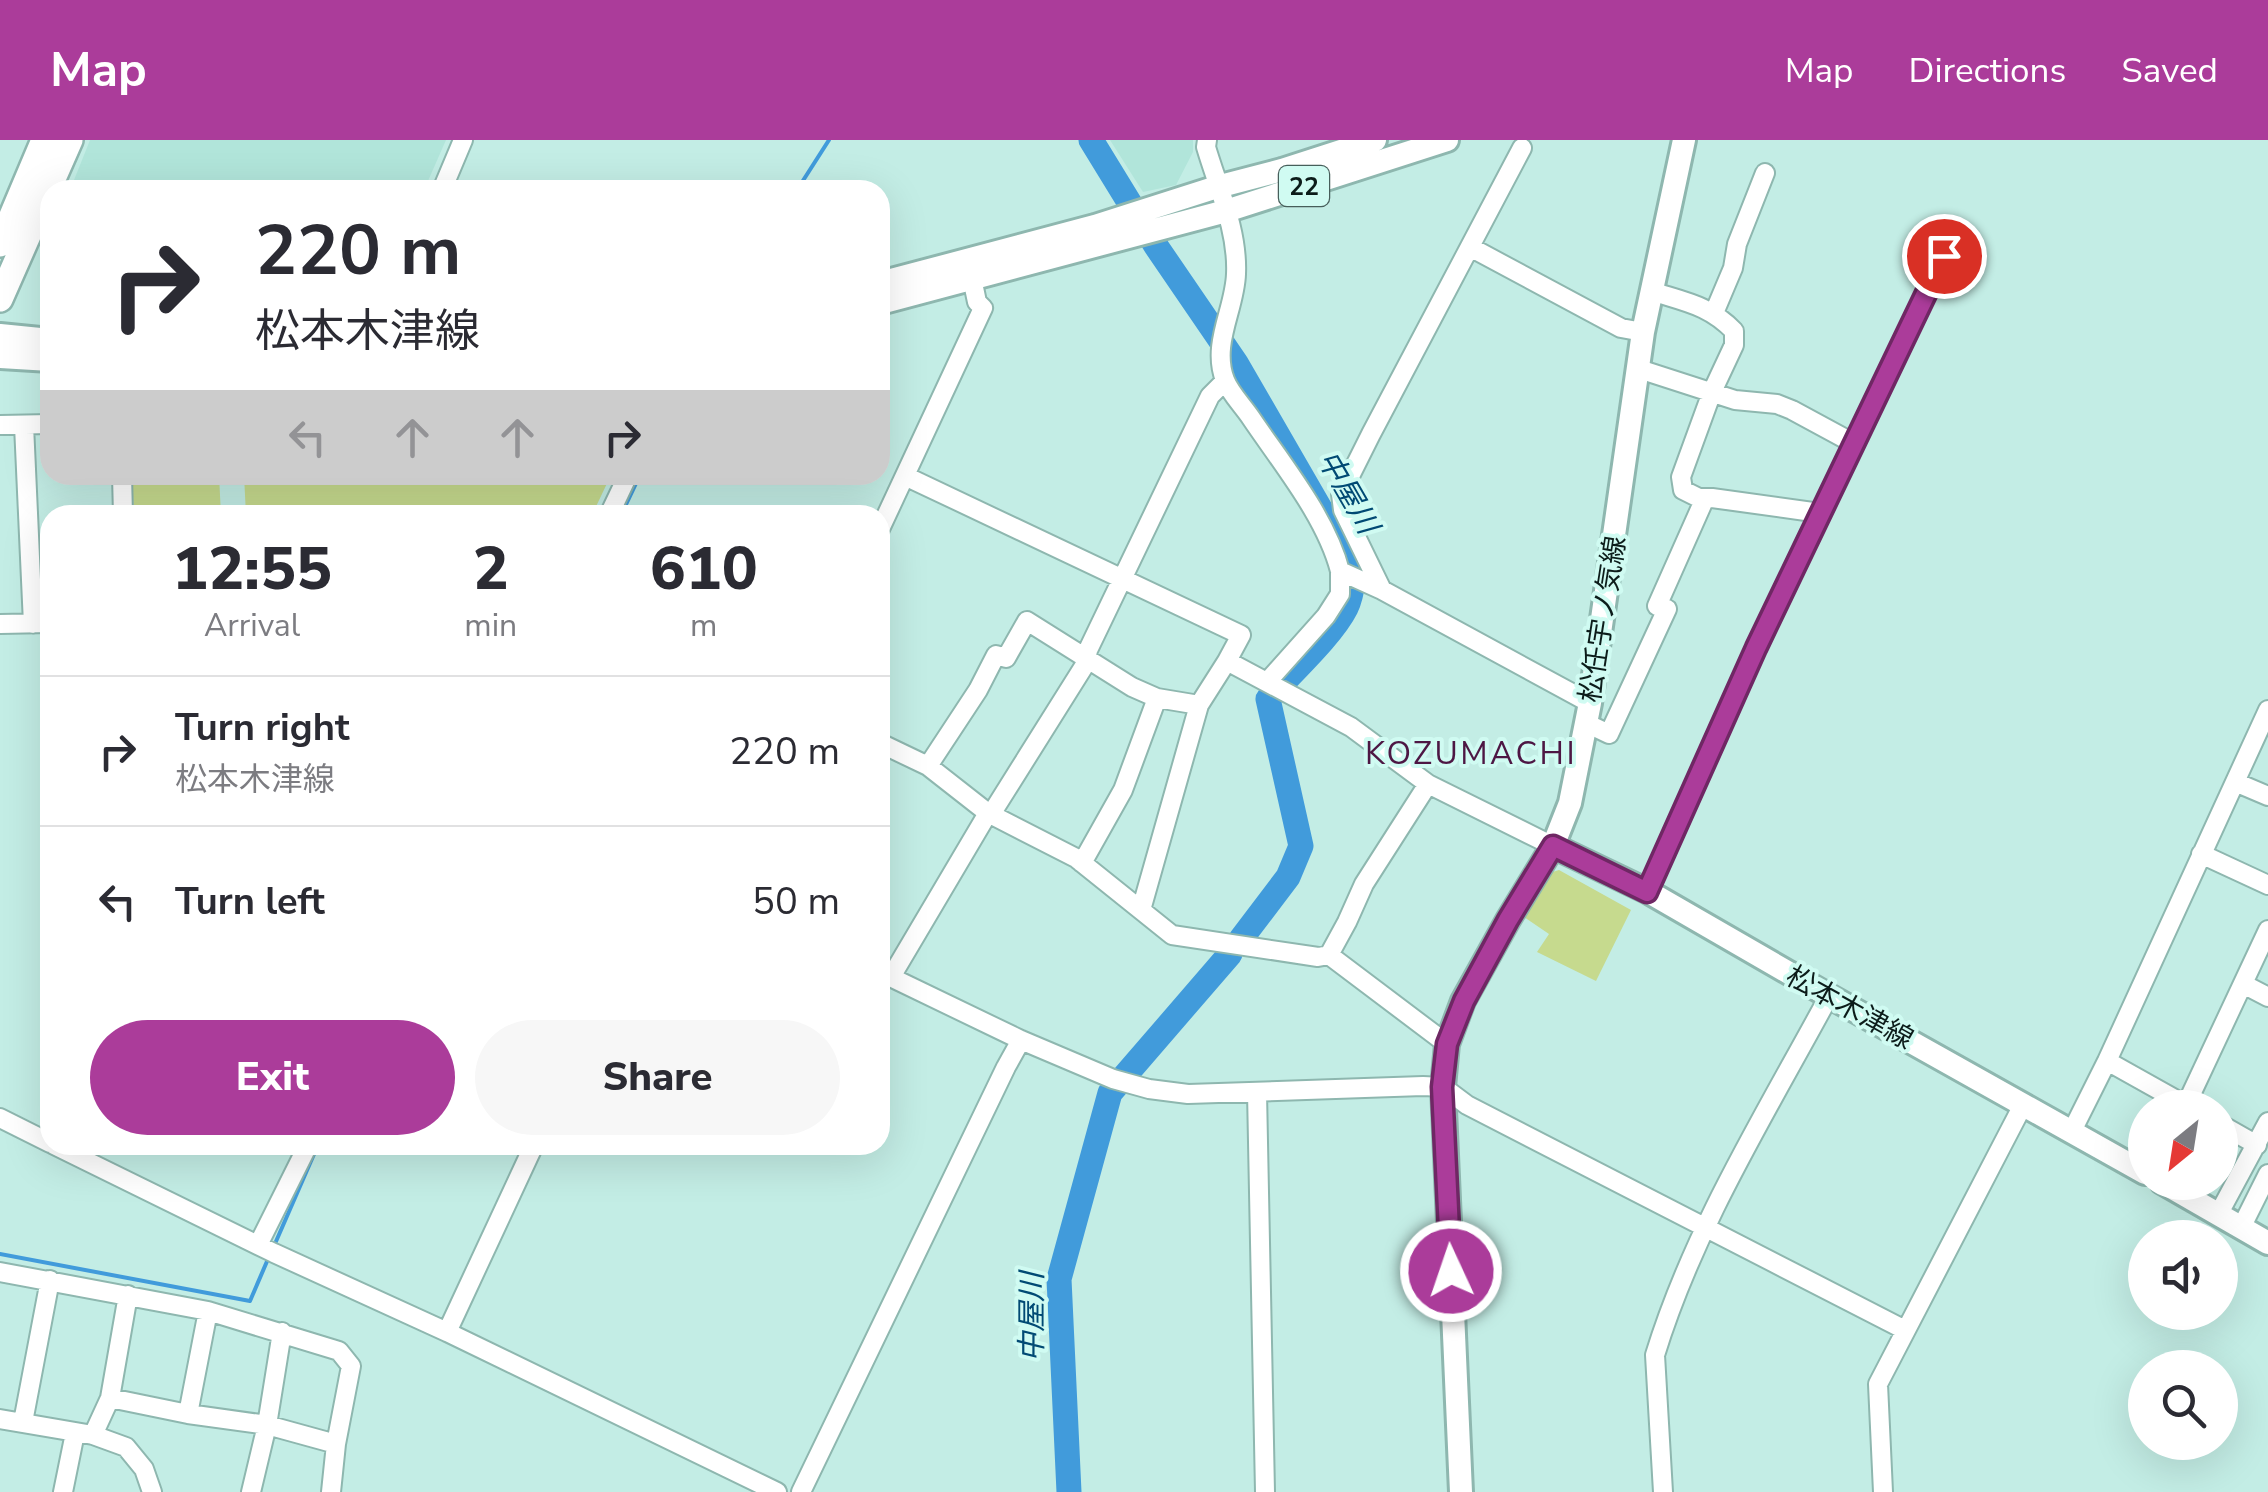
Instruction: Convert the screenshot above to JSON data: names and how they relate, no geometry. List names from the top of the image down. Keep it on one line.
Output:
{"streets":{"main road":["22","松任宇ノ気線","松本木津線"]},"crossings":[["松任宇ノ気線","松本木津線"]],"districts":["KOZUMACHI"],"water":["中屋川"],"north":"bottom left","page":{"header":"Map","nav":["Map","Directions","Saved"],"turn":["220 m","松本木津線"],"eta":["12:55","Arrival","2","min","610","m"],"list":[{"name":"Turn right","note":"松本木津線","value":"220 m"},{"name":"Turn left","value":"50 m"}],"buttons":["Exit","Share"]}}
